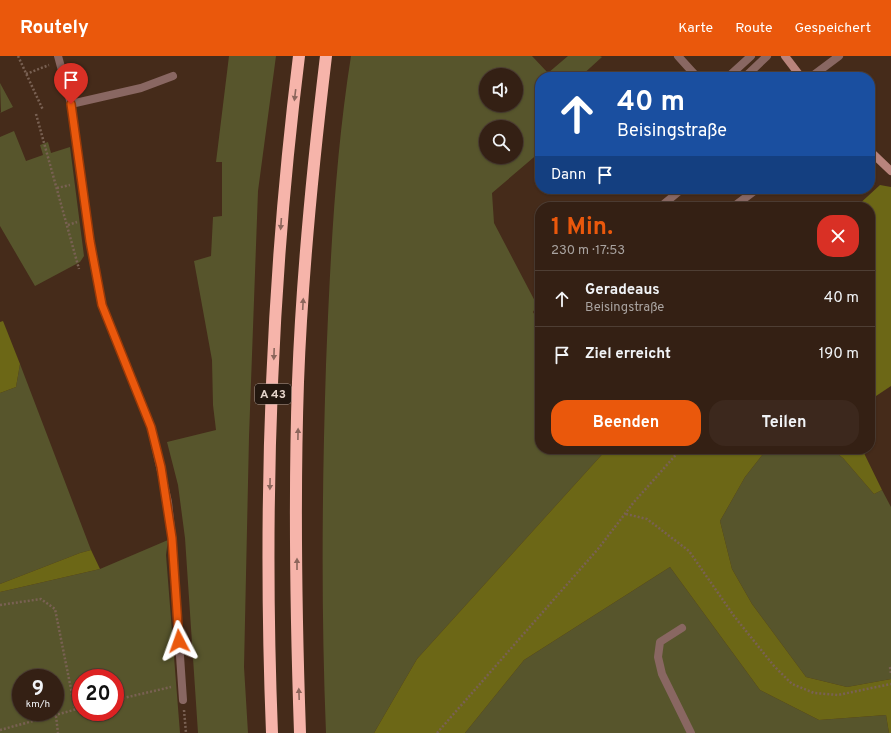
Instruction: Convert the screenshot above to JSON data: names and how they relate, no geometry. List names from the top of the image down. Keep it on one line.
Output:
{"streets":{"highway":["A 43"]},"page":{"header":"Routely","nav":["Karte","Route","Gespeichert"],"turn":["40 m","Beisingstraße"],"then":"Dann","heading":["1 Min.","230 m · 17:53"],"list":[{"name":"Geradeaus","note":"Beisingstraße","value":"40 m"},{"name":"Ziel erreicht","value":"190 m"}],"buttons":["Beenden","Teilen"],"speed":"9 km/h","limit":"20"}}
